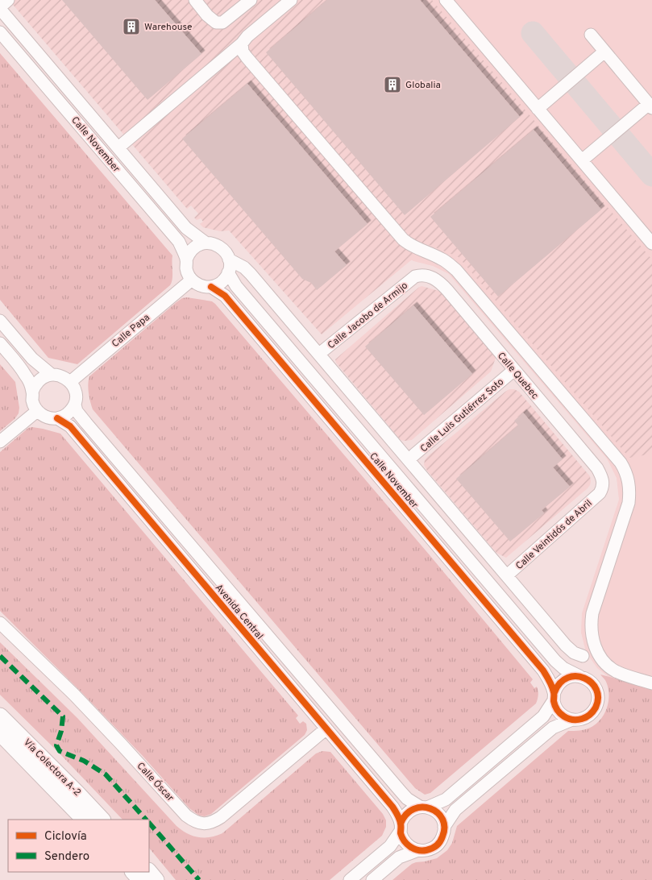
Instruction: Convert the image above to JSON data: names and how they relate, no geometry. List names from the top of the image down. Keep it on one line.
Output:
{"streets":{"main road":["Vía Colectora A-2"],"street":["Calle November","Calle Jacobo de Armijo","Calle Papa","Calle Quebec","Calle Luis Gutiérrez Soto","Calle Veintidós de Abril","Avenida Central","Calle Óscar"]},"crossings":[["Calle November","Calle Papa"],["Calle Jacobo de Armijo","Calle Quebec"],["Calle Papa","Avenida Central"],["Calle Quebec","Calle Luis Gutiérrez Soto"],["Calle Quebec","Calle Veintidós de Abril"],["Avenida Central","Calle Óscar"]],"places":{"building":["Warehouse","Globalia"]},"legend":["Ciclovía","Sendero"]}
